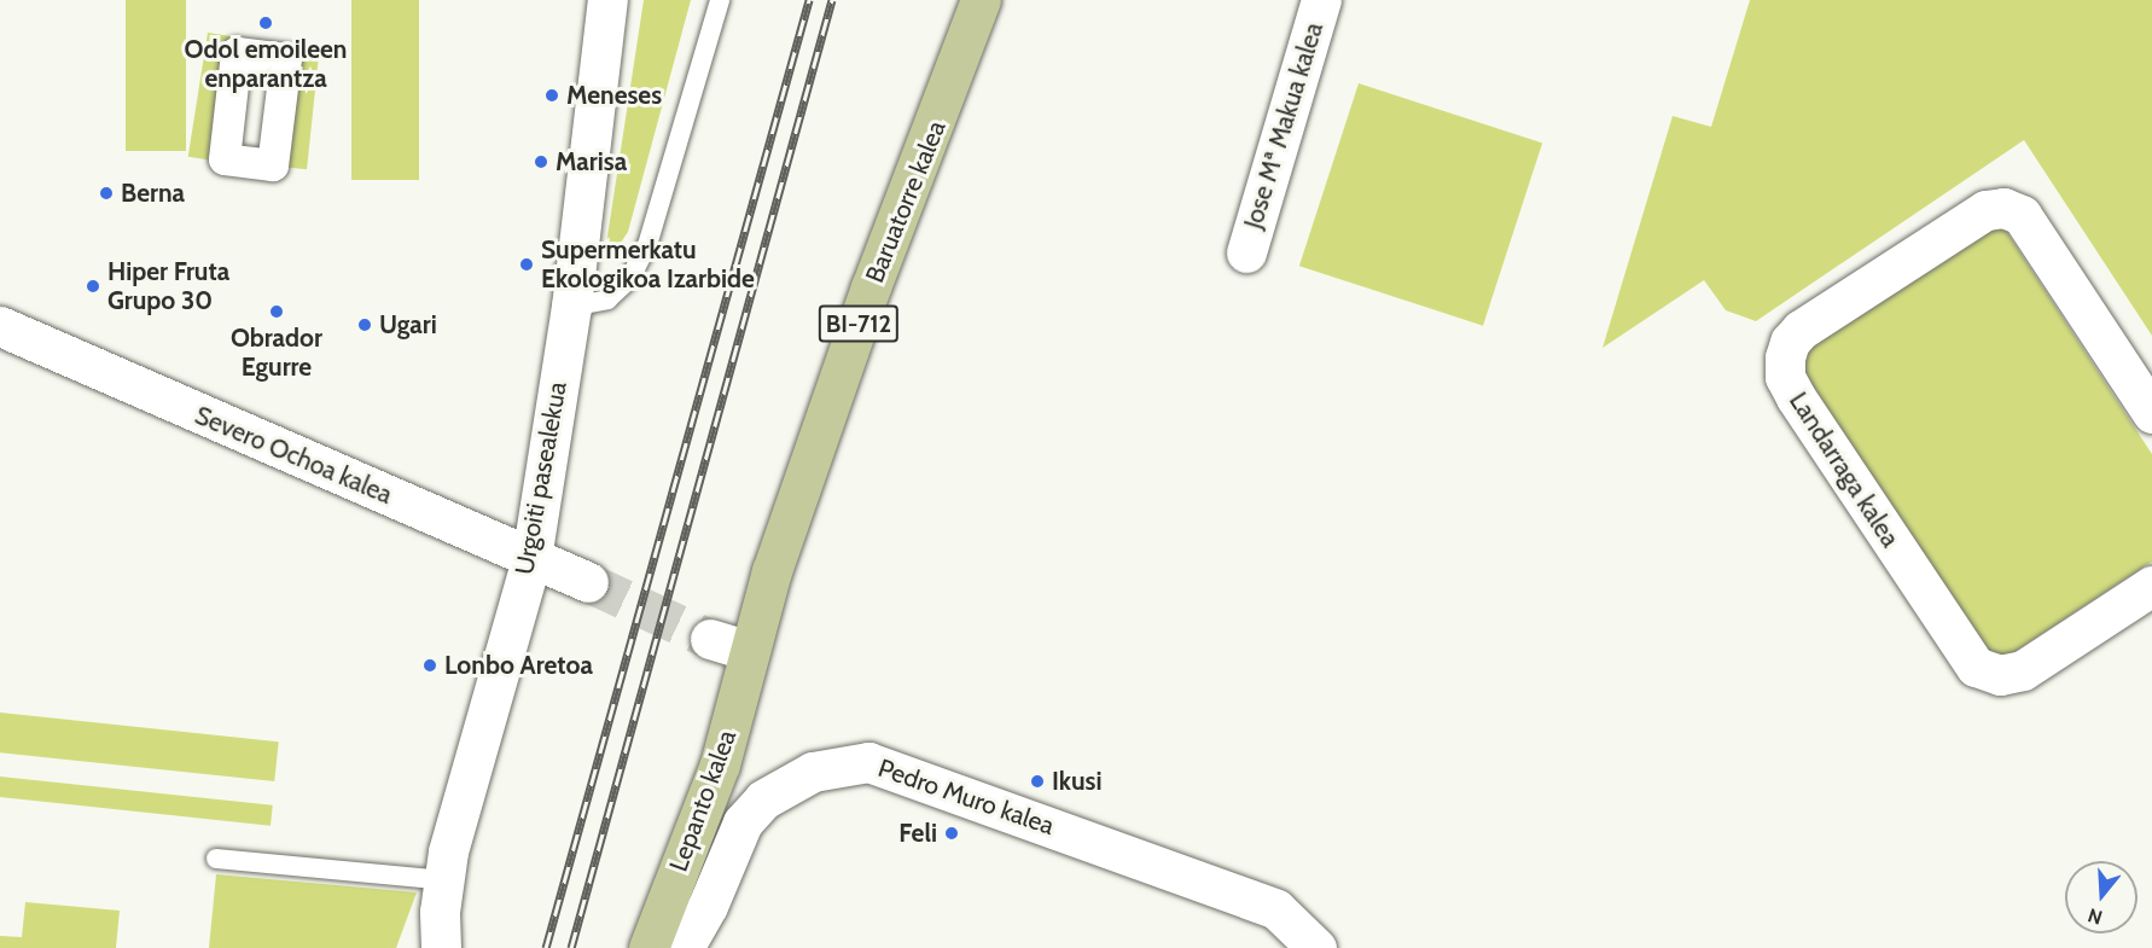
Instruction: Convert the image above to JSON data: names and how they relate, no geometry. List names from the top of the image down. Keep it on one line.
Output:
{"streets":{"main road":["Baruatorre kalea","BI-712","Lepanto kalea"],"street":["Jose Mª Makua kalea","Severo Ochoa kalea","Landarraga kalea","Urgoiti pasealekua","Pedro Muro kalea"]},"crossings":[["Baruatorre kalea","Lepanto kalea"],["Severo Ochoa kalea","Urgoiti pasealekua"]],"places":["Odol emoileen enparantza","Meneses","Marisa","Berna","Supermerkatu Ekologikoa Izarbide","Hiper Fruta Grupo 30","Obrador Egurre","Ugari","Lonbo Aretoa","Ikusi","Feli"],"north":"bottom"}
